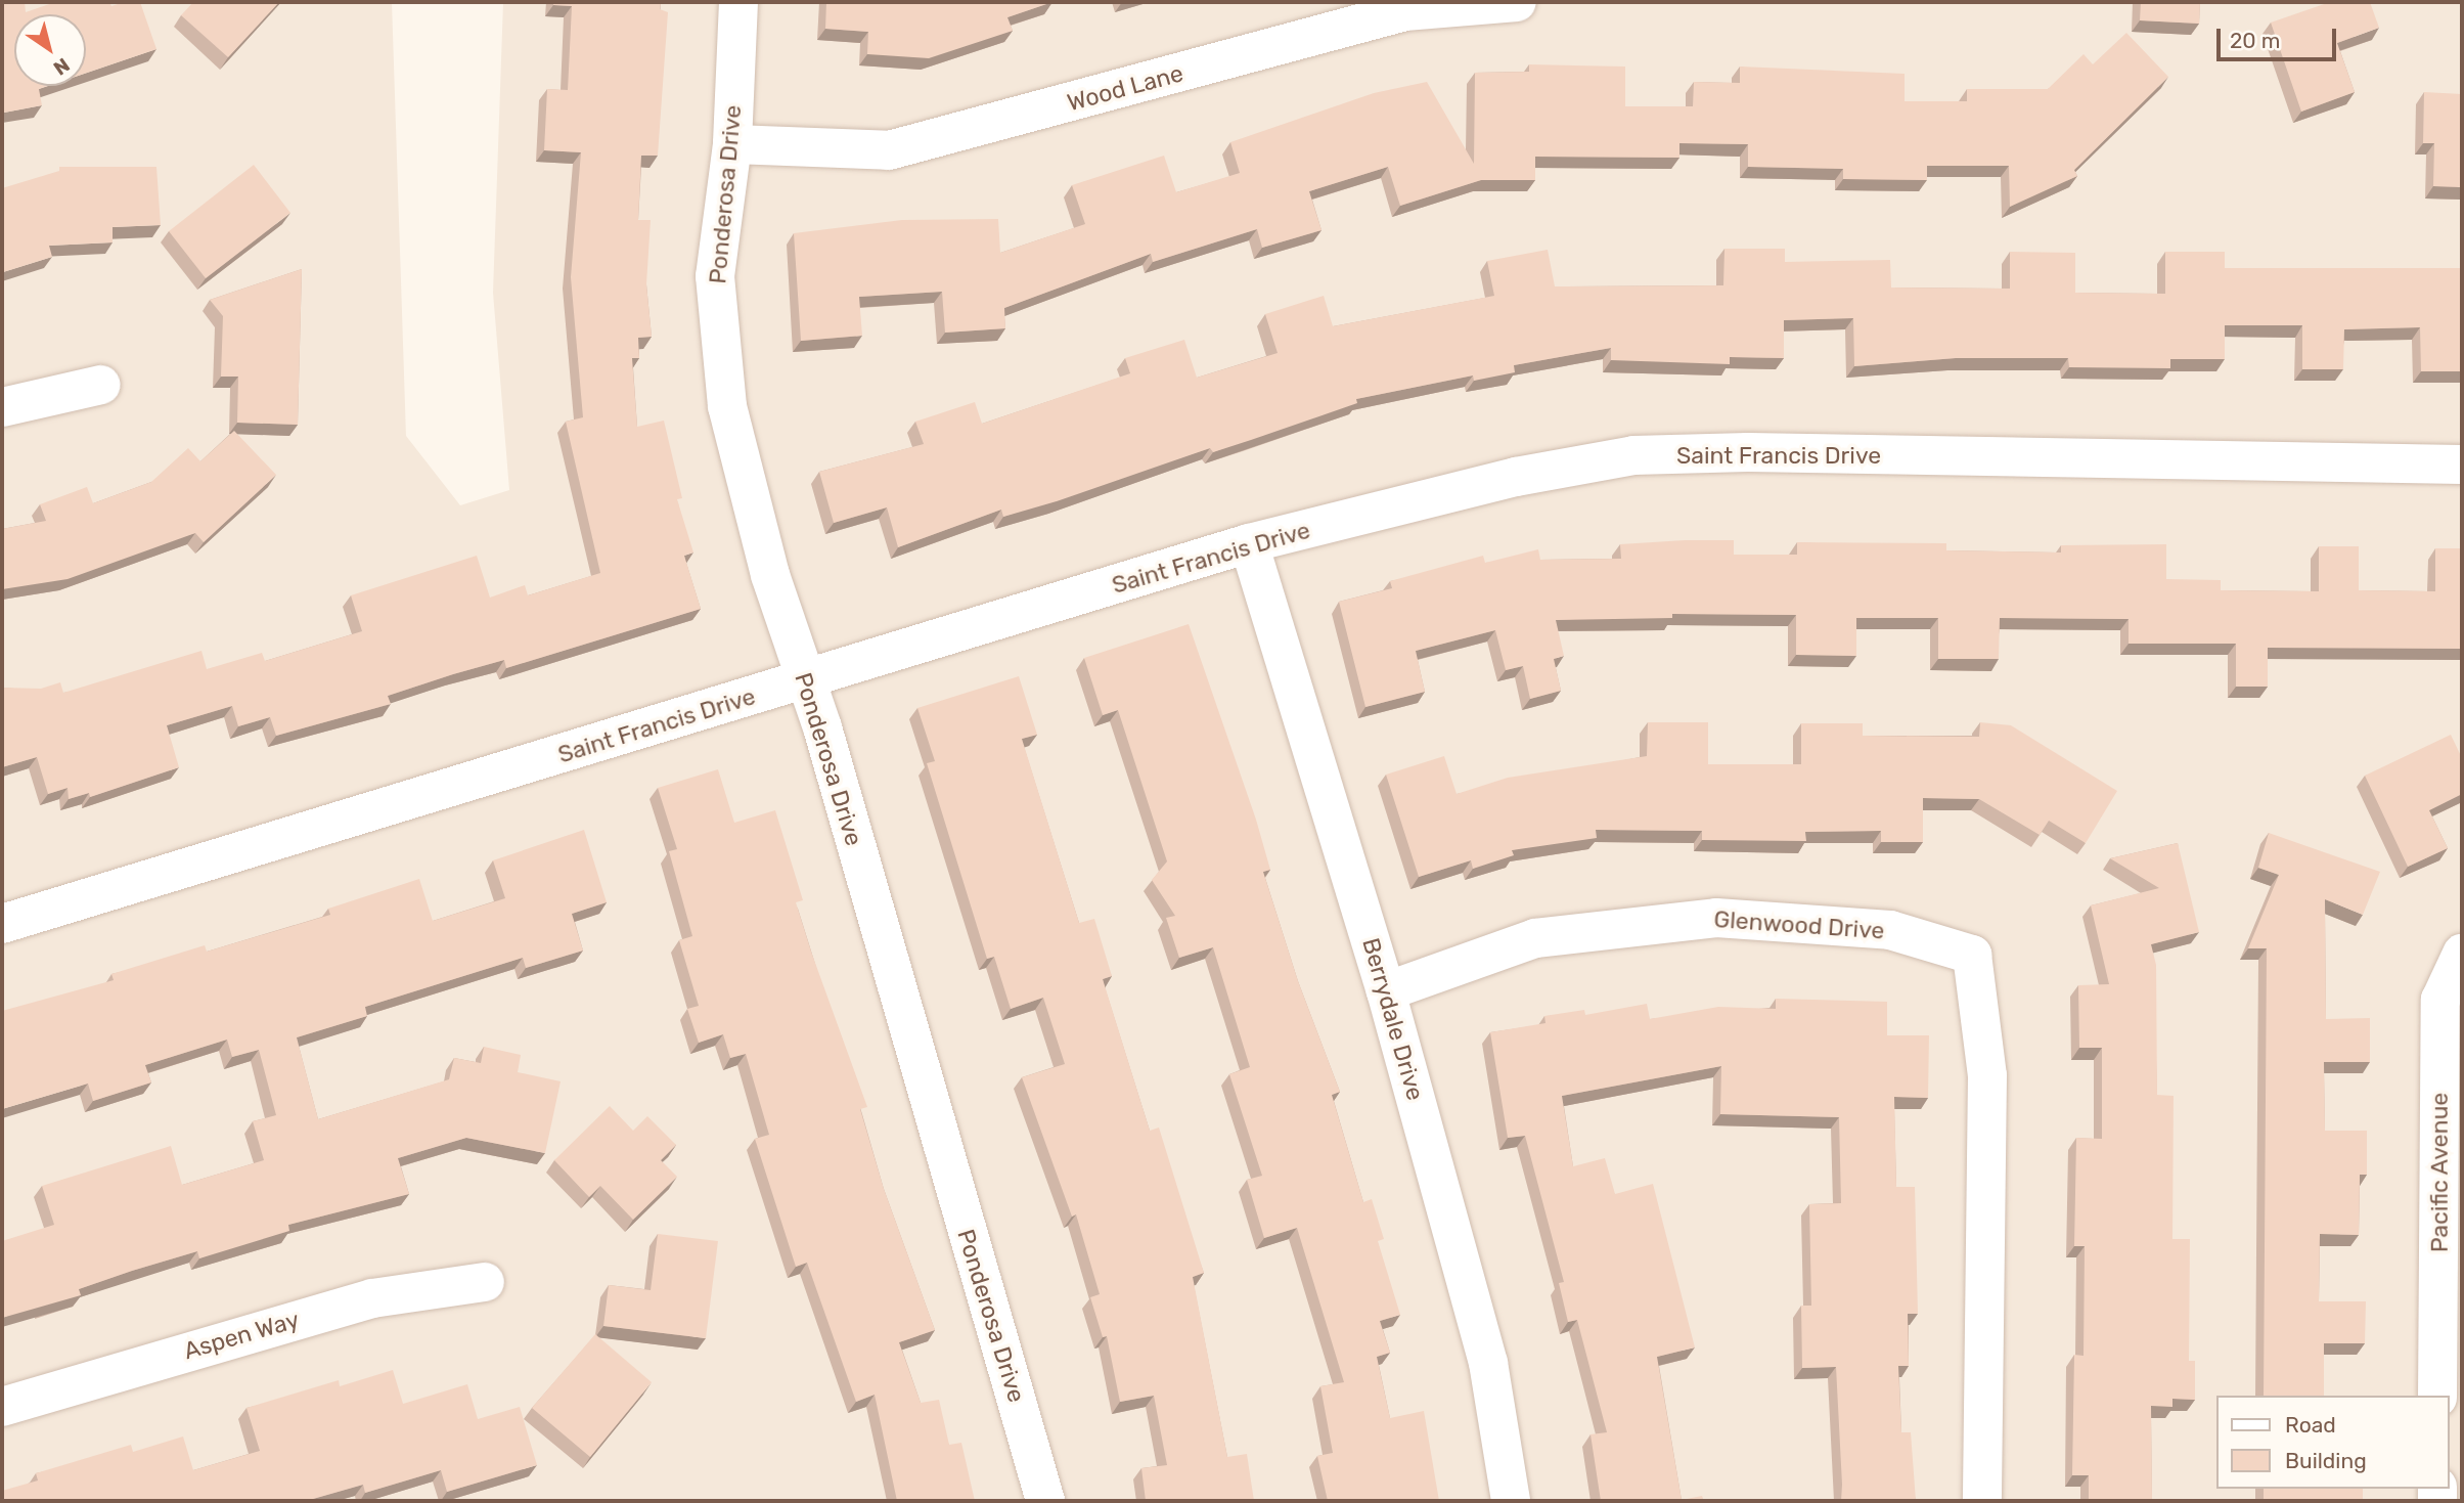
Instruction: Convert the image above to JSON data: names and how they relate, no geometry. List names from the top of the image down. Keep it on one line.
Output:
{"streets":{"street":["Wood Lane","Ponderosa Drive","Saint Francis Drive","Glenwood Drive","Berrydale Drive","Pacific Avenue","Aspen Way"]},"crossings":[["Wood Lane","Ponderosa Drive"],["Ponderosa Drive","Saint Francis Drive"],["Saint Francis Drive","Berrydale Drive"],["Glenwood Drive","Berrydale Drive"]],"legend":["Road","Building"],"scale_bar":"20 m","north":"bottom right"}
